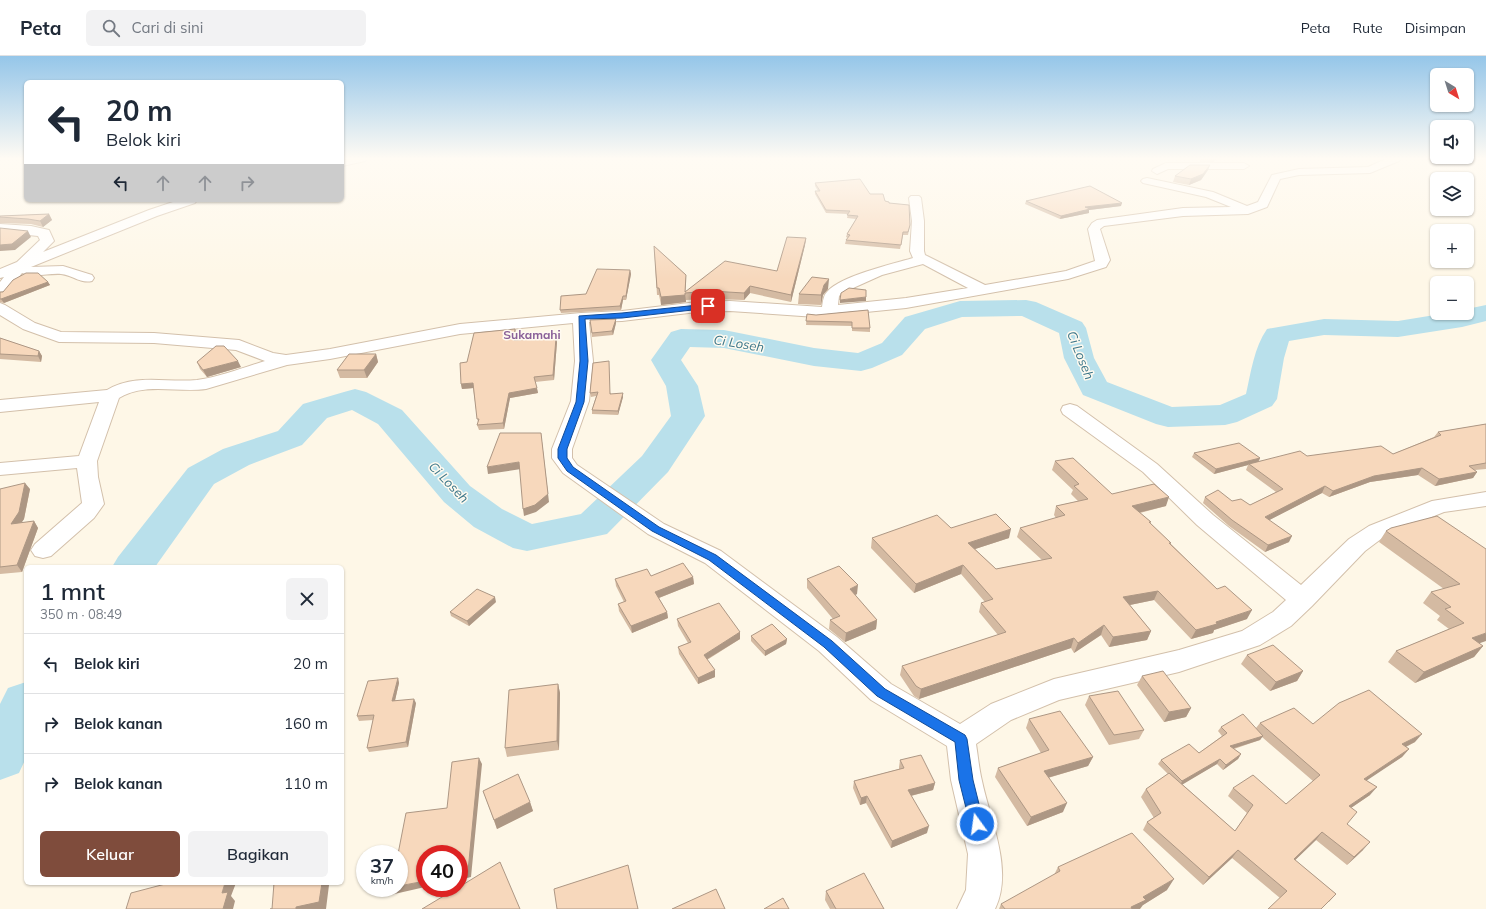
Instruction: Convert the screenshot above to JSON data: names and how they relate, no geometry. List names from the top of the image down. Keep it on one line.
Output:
{"districts":["Sukamahi"],"water":["Ci Loseh"],"north":"bottom right","page":{"header":"Peta","search":"Cari di sini","nav":["Peta","Rute","Disimpan"],"map_buttons":["+","−"],"turn":["20 m","Belok kiri"],"heading":["1 mnt","350 m · 08:49"],"list":[{"name":"Belok kiri","value":"20 m"},{"name":"Belok kanan","value":"160 m"},{"name":"Belok kanan","value":"110 m"}],"buttons":["Keluar","Bagikan"],"speed":"37 km/h","limit":"40"}}
